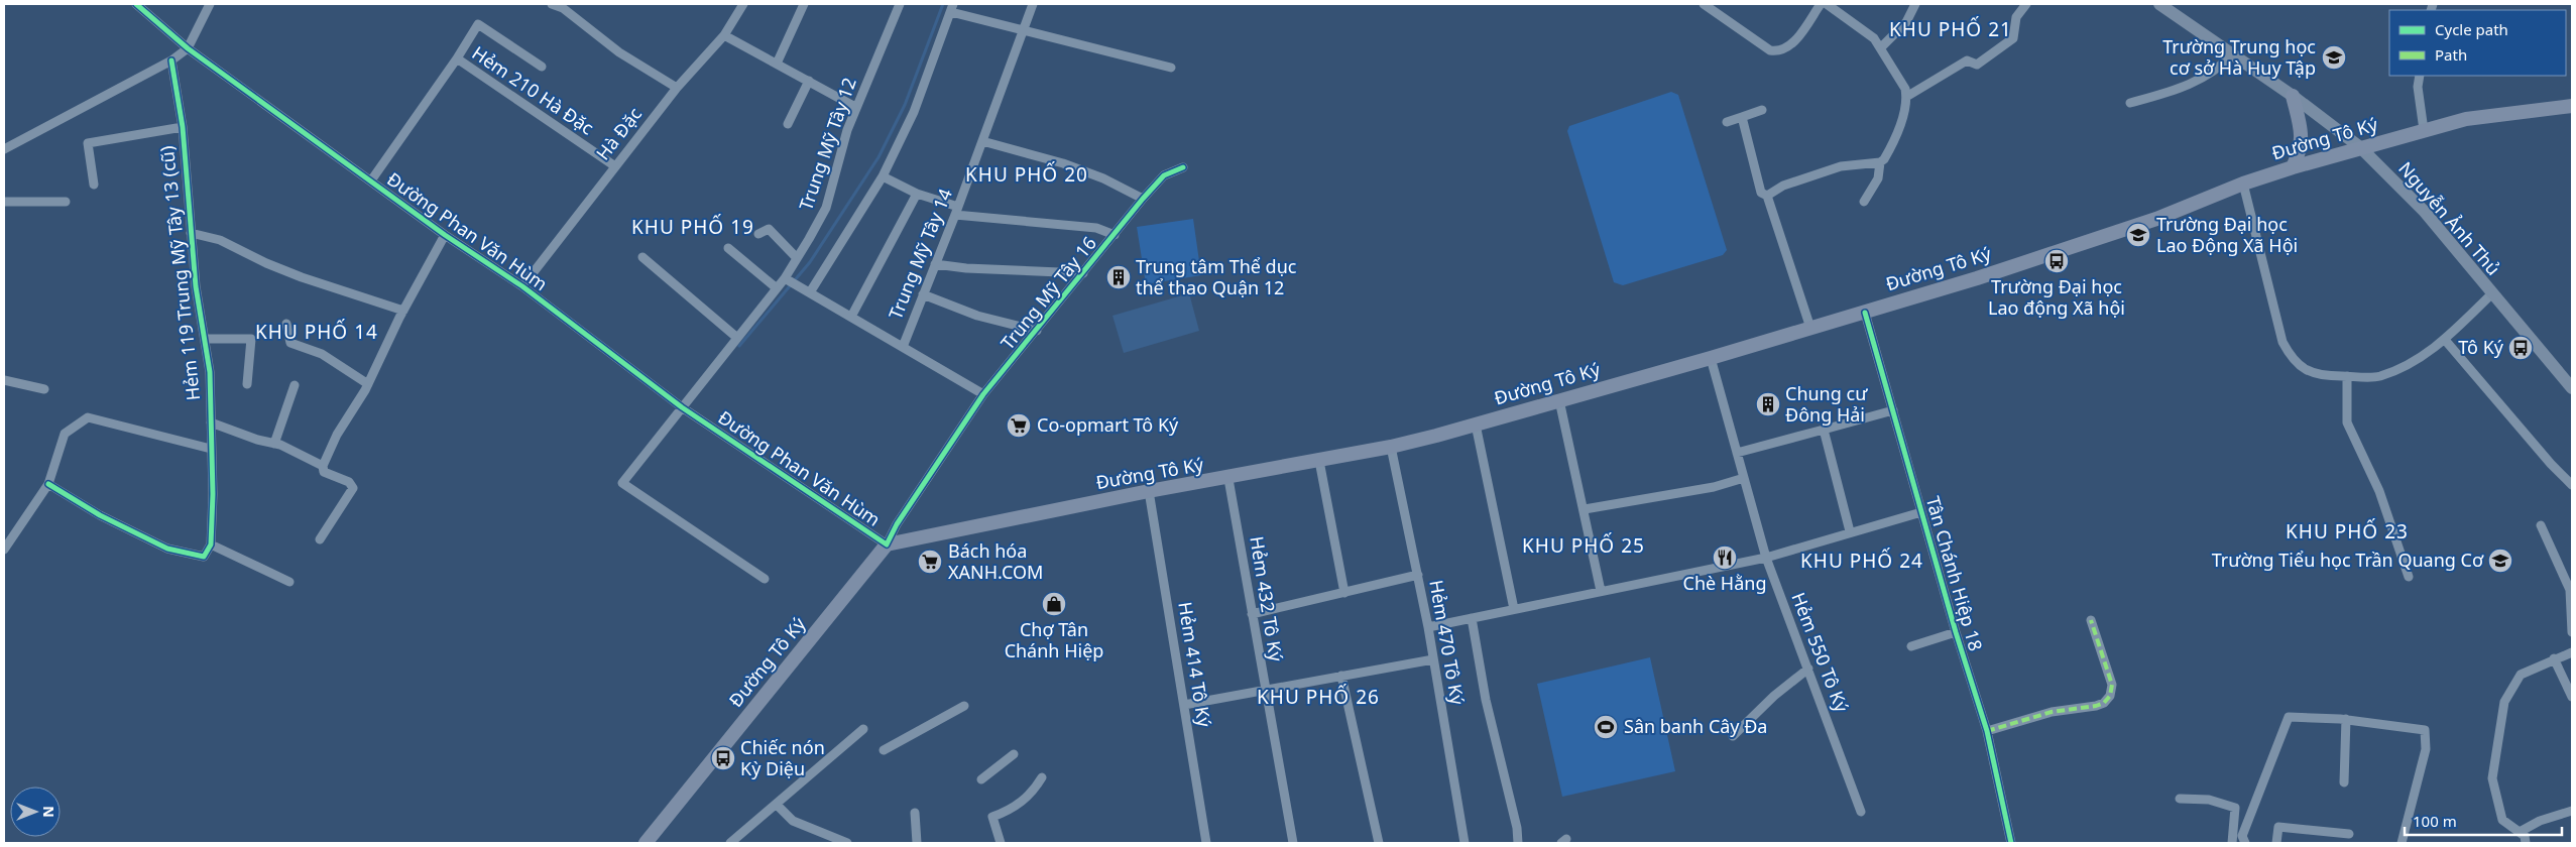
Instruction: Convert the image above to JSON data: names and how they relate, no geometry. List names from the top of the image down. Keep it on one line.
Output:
{"streets":{"main road":["Đường Tô Ký","Nguyễn Ảnh Thủ"],"street":["Hẻm 210 Hà Đặc","Hà Đặc","Trung Mỹ Tây 12","Đường Phan Văn Hùm","Trung Mỹ Tây 14","Hẻm 119 Trung Mỹ Tây 13 (cũ)","Trung Mỹ Tây 16","Tân Chánh Hiệp 18","Hẻm 432 Tô Ký","Hẻm 470 Tô Ký","Hẻm 550 Tô Ký","Hẻm 414 Tô Ký"]},"crossings":[["Hẻm 210 Hà Đặc","Hà Đặc"],["Hà Đặc","Đường Phan Văn Hùm"],["Đường Tô Ký","Nguyễn Ảnh Thủ"],["Đường Tô Ký","Đường Phan Văn Hùm"],["Đường Tô Ký","Trung Mỹ Tây 16"],["Đường Tô Ký","Tân Chánh Hiệp 18"],["Đường Tô Ký","Hẻm 432 Tô Ký"],["Đường Tô Ký","Hẻm 470 Tô Ký"],["Đường Tô Ký","Hẻm 550 Tô Ký"],["Đường Tô Ký","Hẻm 414 Tô Ký"],["Trung Mỹ Tây 12","Đường Phan Văn Hùm"],["Đường Phan Văn Hùm","Trung Mỹ Tây 16"]],"districts":["KHU PHỐ 21","KHU PHỐ 20","KHU PHỐ 19","KHU PHỐ 14","KHU PHỐ 23","KHU PHỐ 25","KHU PHỐ 24","KHU PHỐ 26"],"places":{"school or university":["Trường Trung học cơ sở Hà Huy Tập","Trường Đại học Lao Động Xã Hội","Trường Tiểu học Trần Quang Cơ"],"bus stop":["Trường Đại học Lao động Xã hội","Tô Ký","Chiếc nón Kỳ Diệu"],"building":["Trung tâm Thể dục thể thao Quận 12","Chung cư Đông Hải"],"supermarket":["Co-opmart Tô Ký","Bách hóa XANH.COM"],"restaurant":["Chè Hằng"],"shop":["Chợ Tân Chánh Hiệp"],"sports":["Sân banh Cây Đa"]},"legend":["Cycle path","Path"],"scale_bar":"100 m","north":"right"}
